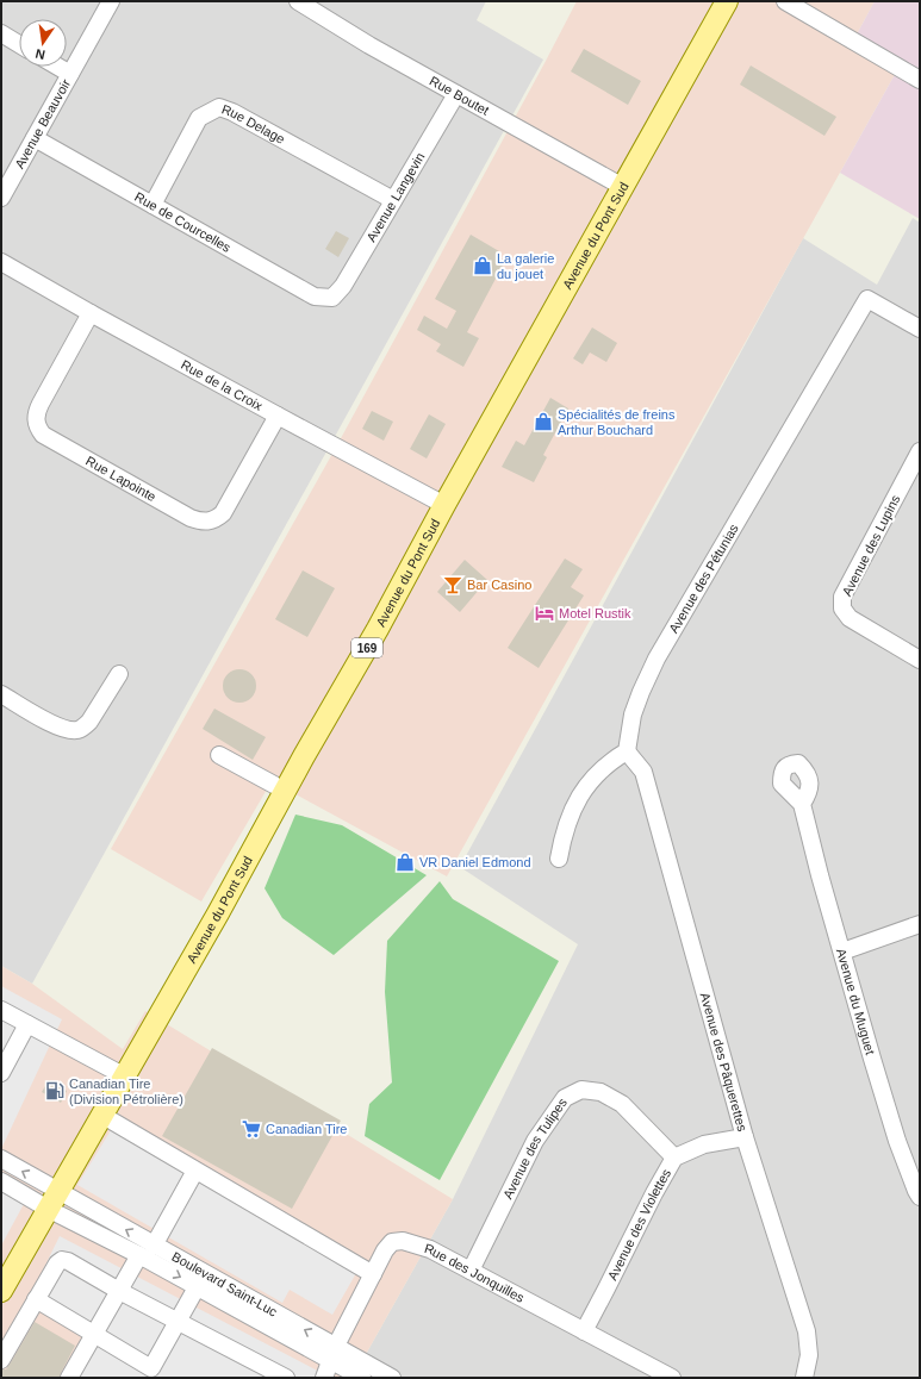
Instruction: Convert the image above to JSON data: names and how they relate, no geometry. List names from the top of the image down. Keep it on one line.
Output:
{"streets":{"main road":["Avenue du Pont Sud","169"],"street":["Rue Boutet","Avenue Beauvoir","Rue Delage","Avenue Langevin","Rue de Courcelles","Rue de la Croix","Rue Lapointe","Avenue des Lupins","Avenue des Pétunias","Avenue du Muguet","Avenue des Pâquerettes","Avenue des Tulipes","Avenue des Violettes","Rue des Jonquilles","Boulevard Saint-Luc"]},"crossings":[["Rue Boutet","Avenue Langevin"],["Rue Boutet","Avenue du Pont Sud"],["Avenue Beauvoir","Rue de Courcelles"],["Rue Delage","Avenue Langevin"],["Rue Delage","Rue de Courcelles"],["Avenue Langevin","Rue de Courcelles"],["Avenue du Pont Sud","Rue de la Croix"],["Avenue du Pont Sud","Boulevard Saint-Luc"],["Rue de la Croix","Rue Lapointe"],["Avenue des Pétunias","Avenue des Pâquerettes"],["Avenue des Pâquerettes","Avenue des Violettes"],["Avenue des Tulipes","Avenue des Violettes"],["Avenue des Tulipes","Rue des Jonquilles"],["Avenue des Violettes","Rue des Jonquilles"],["Rue des Jonquilles","Boulevard Saint-Luc"]],"places":{"shop":["La galerie du jouet","Spécialités de freins Arthur Bouchard","VR Daniel Edmond"],"bar":["Bar Casino"],"hotel":["Motel Rustik"],"fuel station":["Canadian Tire (Division Pétrolière)"],"supermarket":["Canadian Tire"]},"north":"bottom"}
